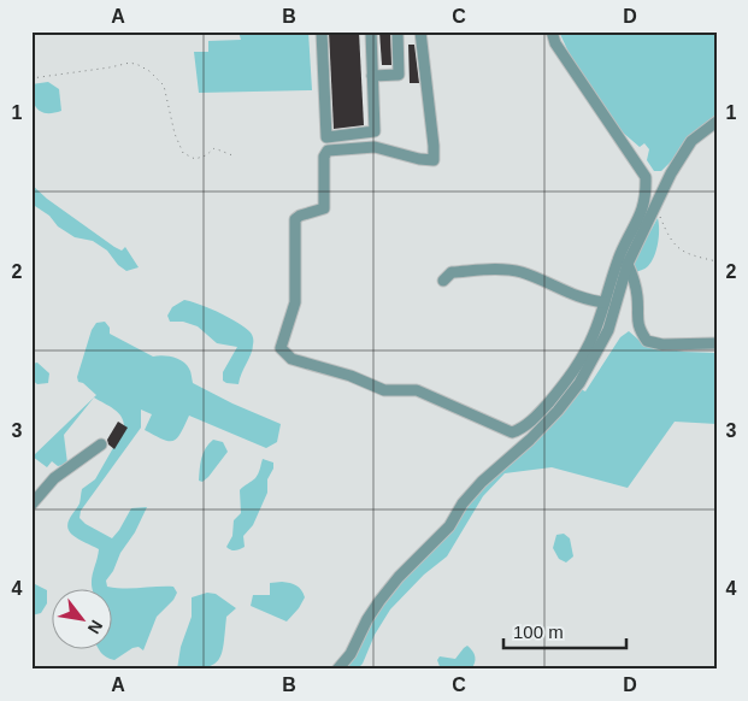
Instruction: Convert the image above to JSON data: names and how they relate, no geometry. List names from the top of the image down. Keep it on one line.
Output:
{"scale_bar":"100 m","north":"bottom right","grid":{"columns":["A","B","C","D"],"rows":["1","2","3","4"]}}
